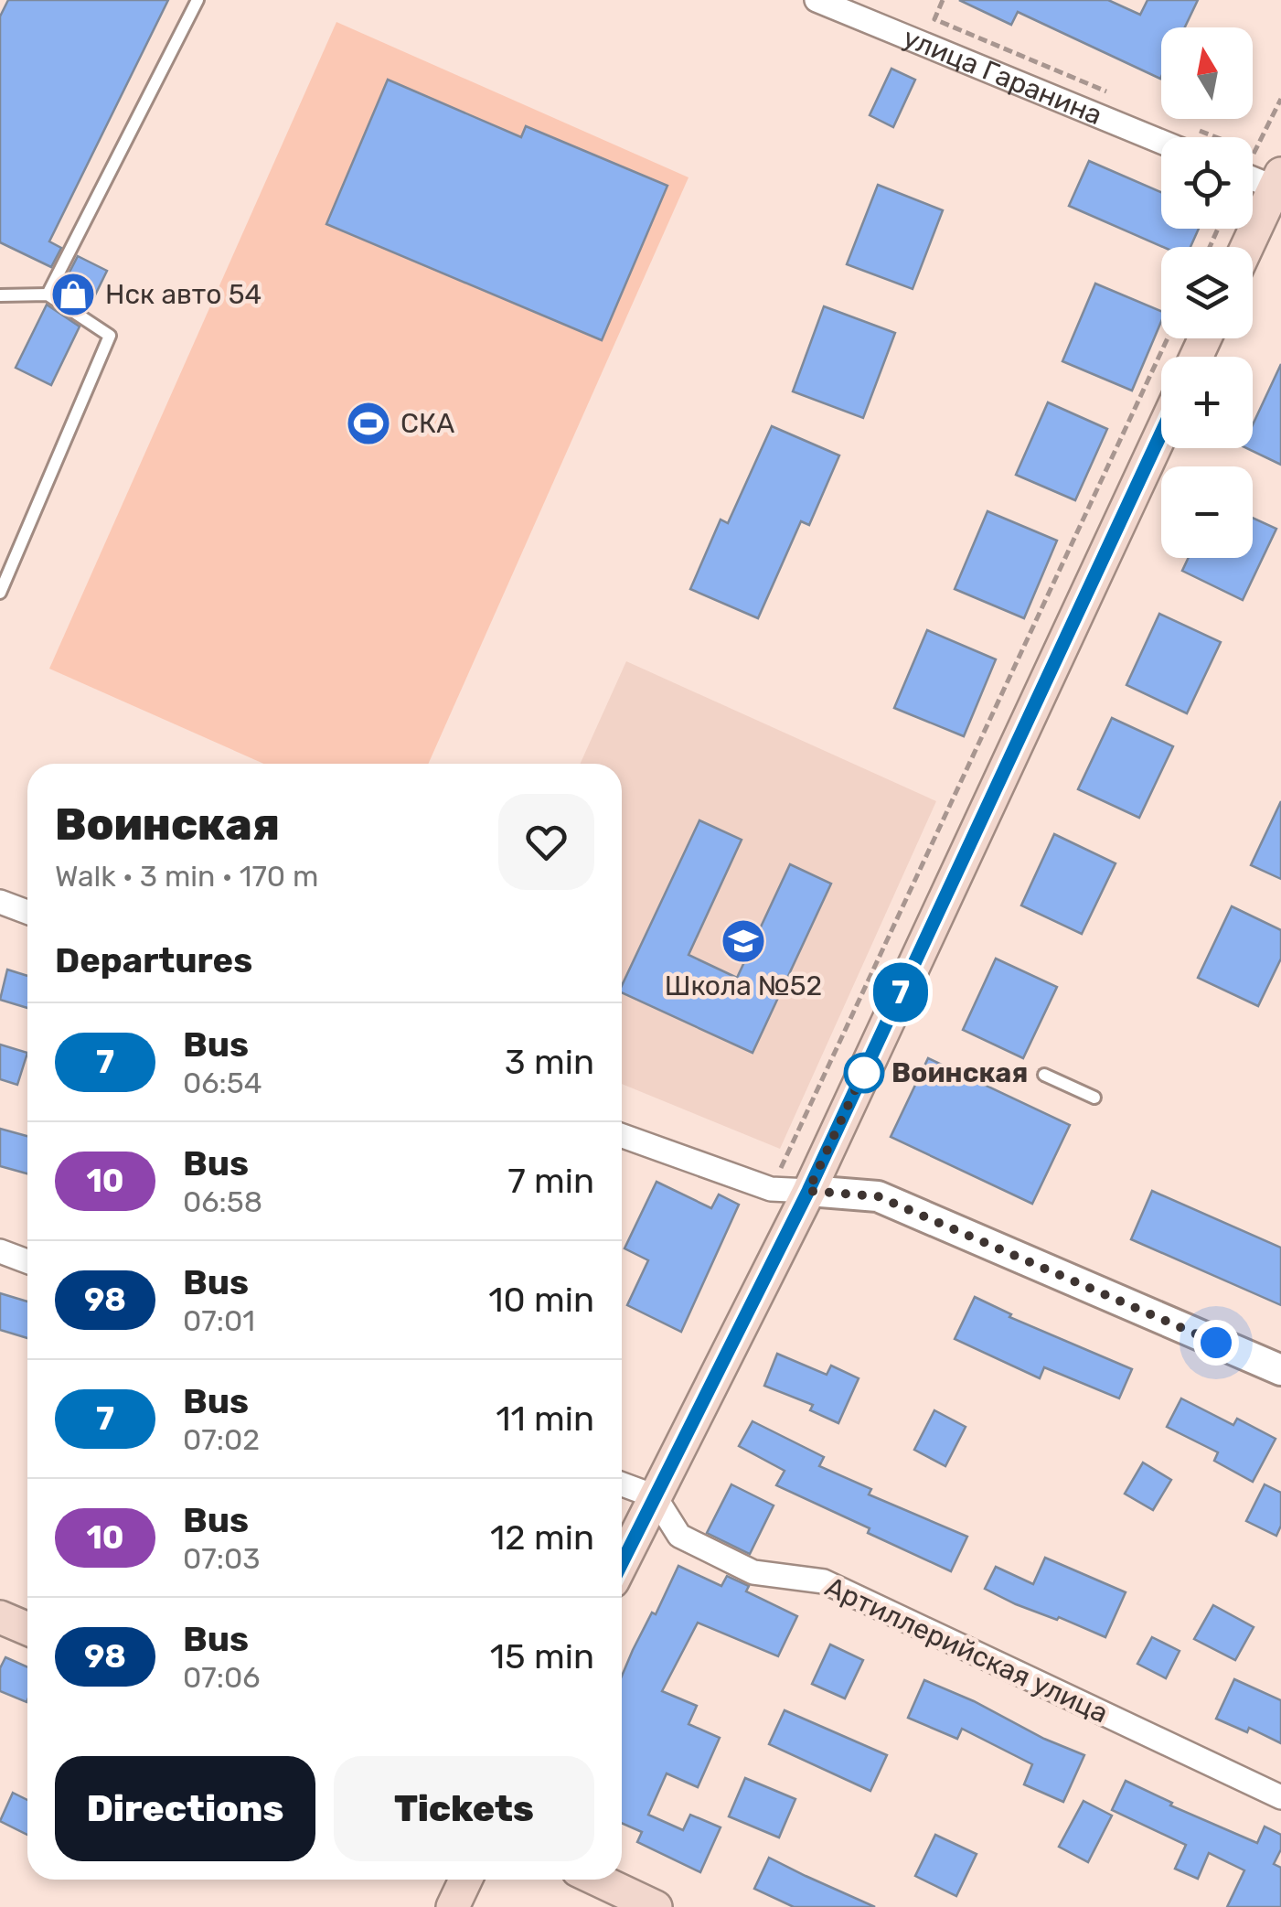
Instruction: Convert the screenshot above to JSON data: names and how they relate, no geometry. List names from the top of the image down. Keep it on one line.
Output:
{"streets":{"street":["улица Гаранина","Артиллерийская улица"]},"places":{"shop":["Нск авто 54"],"sports":["СКА"],"school or university":["Школа №52"],"other":["Воинская"]},"lines":["bus line 7"],"north":"top","page":{"on_map":"7","map_buttons":["+","−"],"heading":[["Воинская","Walk · 3 min · 170 m"],"Departures"],"list":[{"mark":"7","name":"Bus","note":"06:54","value":"3 min"},{"mark":"10","name":"Bus","note":"06:58","value":"7 min"},{"mark":"98","name":"Bus","note":"07:01","value":"10 min"},{"mark":"7","name":"Bus","note":"07:02","value":"11 min"},{"mark":"10","name":"Bus","note":"07:03","value":"12 min"},{"mark":"98","name":"Bus","note":"07:06","value":"15 min"}],"buttons":["Directions","Tickets"]}}
